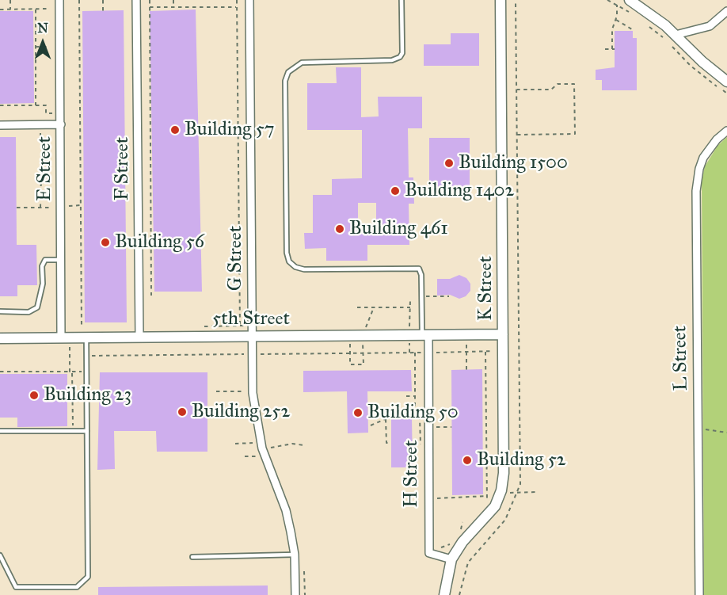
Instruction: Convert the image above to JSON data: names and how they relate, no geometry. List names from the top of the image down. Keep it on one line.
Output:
{"streets":{"street":["E Street","F Street","G Street","K Street","5th Street","L Street","H Street"]},"crossings":[["E Street","5th Street"],["F Street","5th Street"],["G Street","5th Street"],["K Street","5th Street"],["K Street","H Street"],["5th Street","H Street"]],"places":["Building 57","Building 1500","Building 1402","Building 461","Building 56","Building 23","Building 252","Building 50","Building 52"],"north":"top"}
